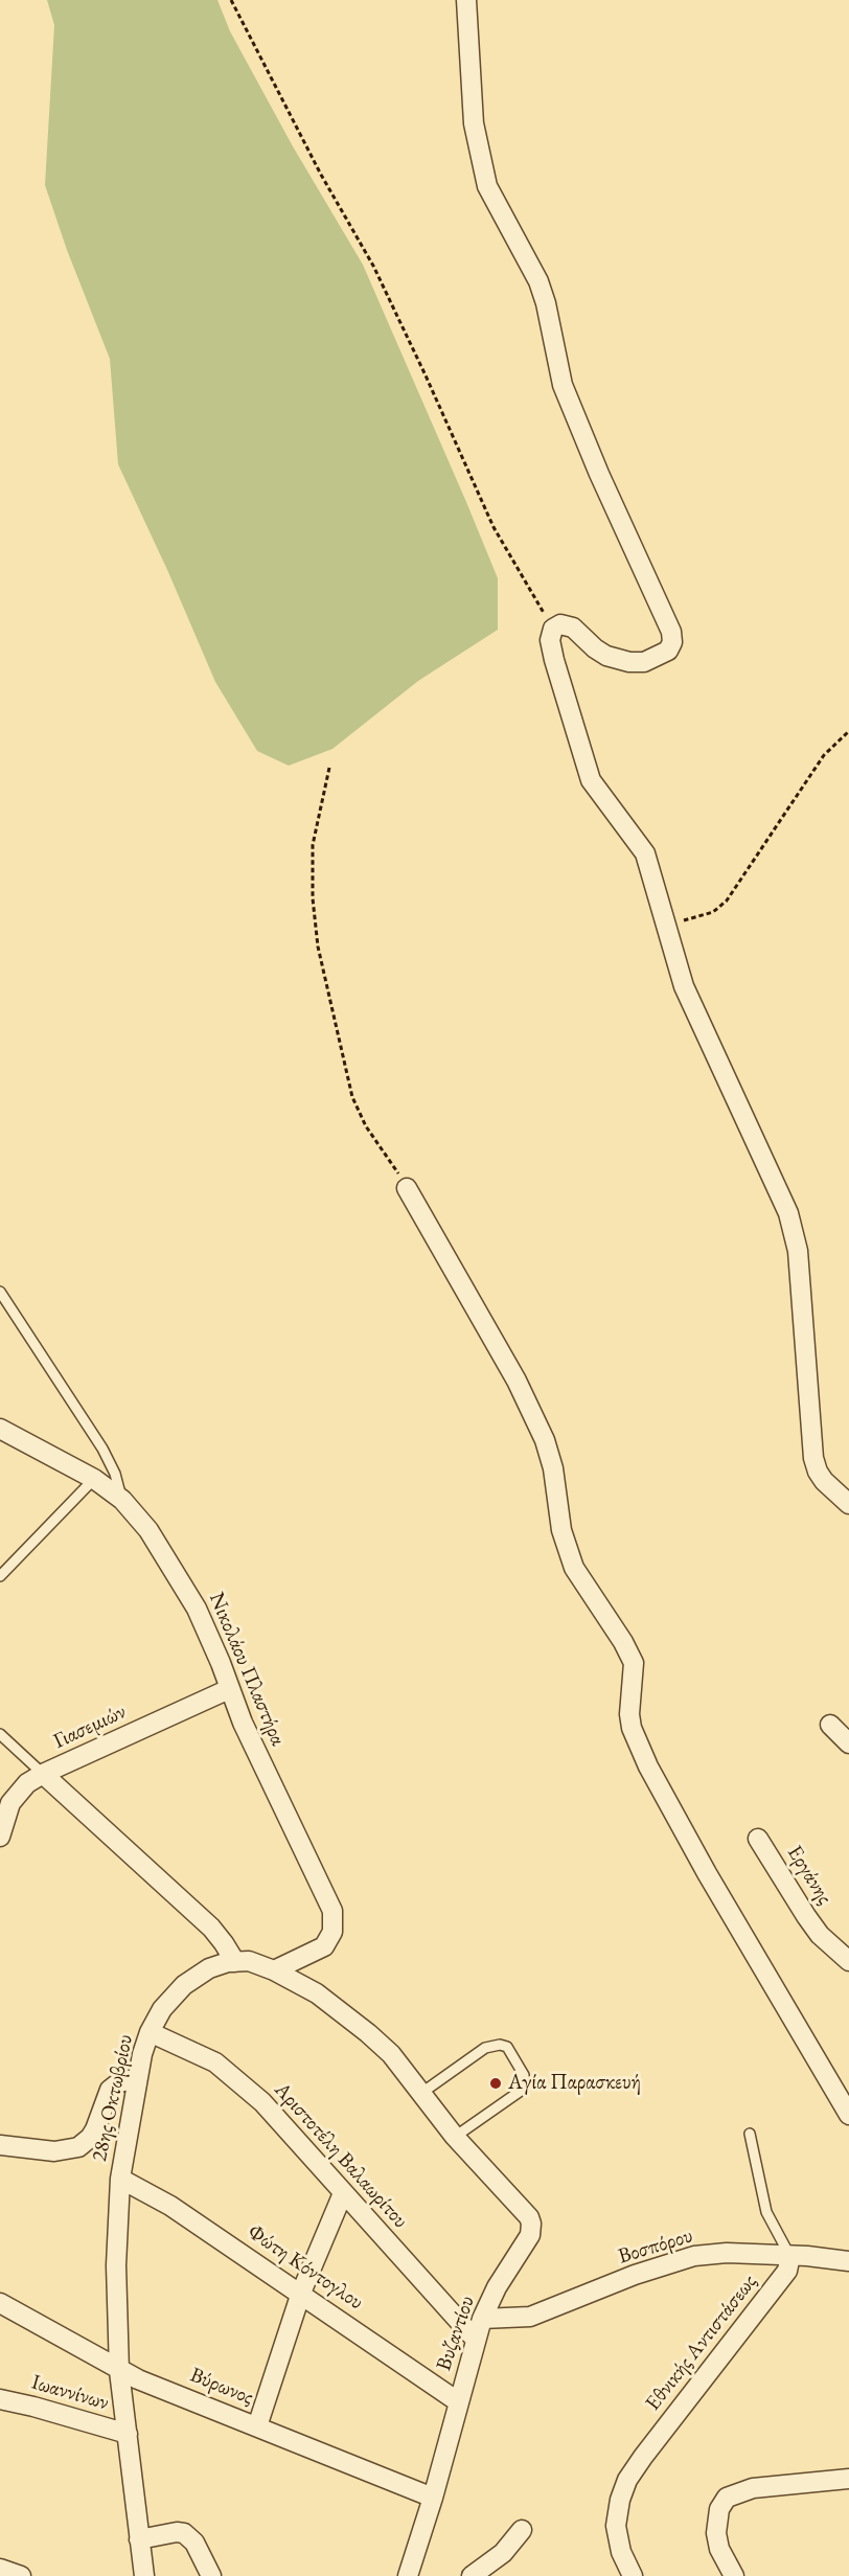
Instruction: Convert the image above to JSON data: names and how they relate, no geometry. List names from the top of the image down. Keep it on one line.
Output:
{"streets":{"street":["Νικολάου Πλαστήρα","Γιασεμιών","Εργάνης","28ης Οκτωβρίου","Αριστοτέλη Βαλαωρίτου","Βοσπόρου","Φώτη Κόντογλου","Βυζαντίου","Εθνικής Αντιστάσεως","Βύρωνος","Ιωαννίνων"]},"crossings":[["Νικολάου Πλαστήρα","Γιασεμιών"],["Νικολάου Πλαστήρα","28ης Οκτωβρίου"],["28ης Οκτωβρίου","Αριστοτέλη Βαλαωρίτου"],["28ης Οκτωβρίου","Φώτη Κόντογλου"],["28ης Οκτωβρίου","Βυζαντίου"],["28ης Οκτωβρίου","Βύρωνος"],["28ης Οκτωβρίου","Ιωαννίνων"],["Αριστοτέλη Βαλαωρίτου","Βυζαντίου"],["Βοσπόρου","Βυζαντίου"],["Βοσπόρου","Εθνικής Αντιστάσεως"],["Φώτη Κόντογλου","Βυζαντίου"],["Βυζαντίου","Βύρωνος"]],"places":["Αγία Παρασκευή"]}
